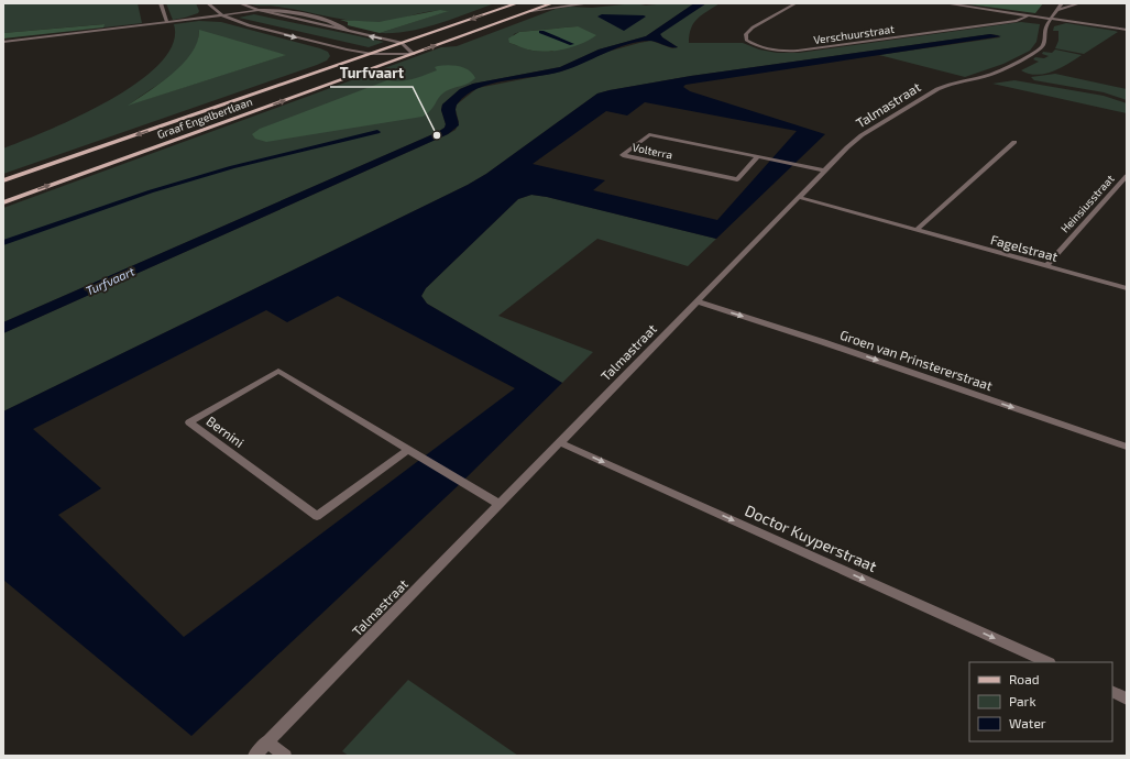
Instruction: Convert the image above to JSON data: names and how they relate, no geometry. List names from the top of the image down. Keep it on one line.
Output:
{"streets":{"main road":["Graaf Engelbertlaan"],"street":["Verschuurstraat","Talmastraat","Volterra","Heinsiusstraat","Fagelstraat","Groen van Prinstererstraat","Bernini","Doctor Kuyperstraat"]},"crossings":[["Talmastraat","Volterra"],["Talmastraat","Fagelstraat"],["Talmastraat","Groen van Prinstererstraat"],["Talmastraat","Bernini"],["Talmastraat","Doctor Kuyperstraat"],["Heinsiusstraat","Fagelstraat"]],"one_way":["Groen van Prinstererstraat","Doctor Kuyperstraat"],"water":["Turfvaart"],"places":["Turfvaart"],"legend":["Road","Park","Water"]}
